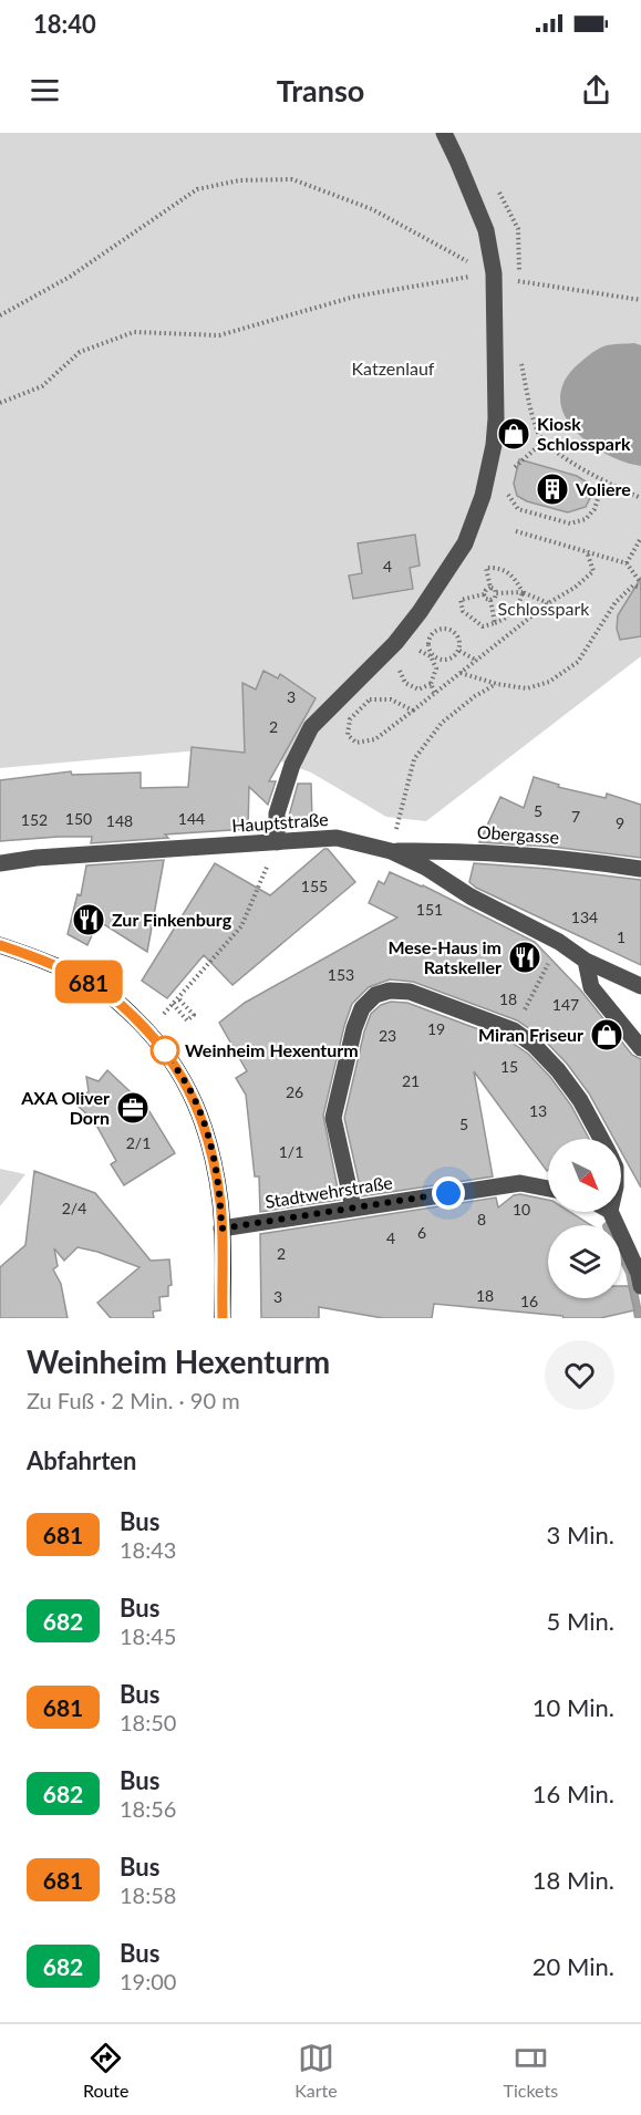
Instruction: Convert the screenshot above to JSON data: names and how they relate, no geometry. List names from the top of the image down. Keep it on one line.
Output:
{"streets":{"street":["Hauptstraße","Obergasse","Stadtwehrstraße"]},"crossings":[["Hauptstraße","Obergasse"]],"parks":["Katzenlauf","Schlosspark"],"places":{"shop":["Kiosk Schlosspark","Miran Friseur"],"building":["Voliere"],"restaurant":["Zur Finkenburg","Mese-Haus im Ratskeller"],"other":["Weinheim Hexenturm"],"office":["AXA Oliver Dorn"]},"lines":["bus line 681"],"house_numbers":["4","3","2","5","7","150","144","152","148","9","155","151","134","1","153","18","147","19","23","15","21","26","13","5","2/1","1/1","2/4","10","8","6","4","2","18","3","16"],"north":"bottom right","page":{"status":"18:40","header":"Transo","on_map":"681","heading":[["Weinheim Hexenturm","Zu Fuß · 2 Min. · 90 m"],"Abfahrten"],"list":[{"mark":"681","name":"Bus","note":"18:43","value":"3 Min."},{"mark":"682","name":"Bus","note":"18:45","value":"5 Min."},{"mark":"681","name":"Bus","note":"18:50","value":"10 Min."},{"mark":"682","name":"Bus","note":"18:56","value":"16 Min."},{"mark":"681","name":"Bus","note":"18:58","value":"18 Min."},{"mark":"682","name":"Bus","note":"19:00","value":"20 Min."}],"tabs":["Route","Karte","Tickets"]}}
